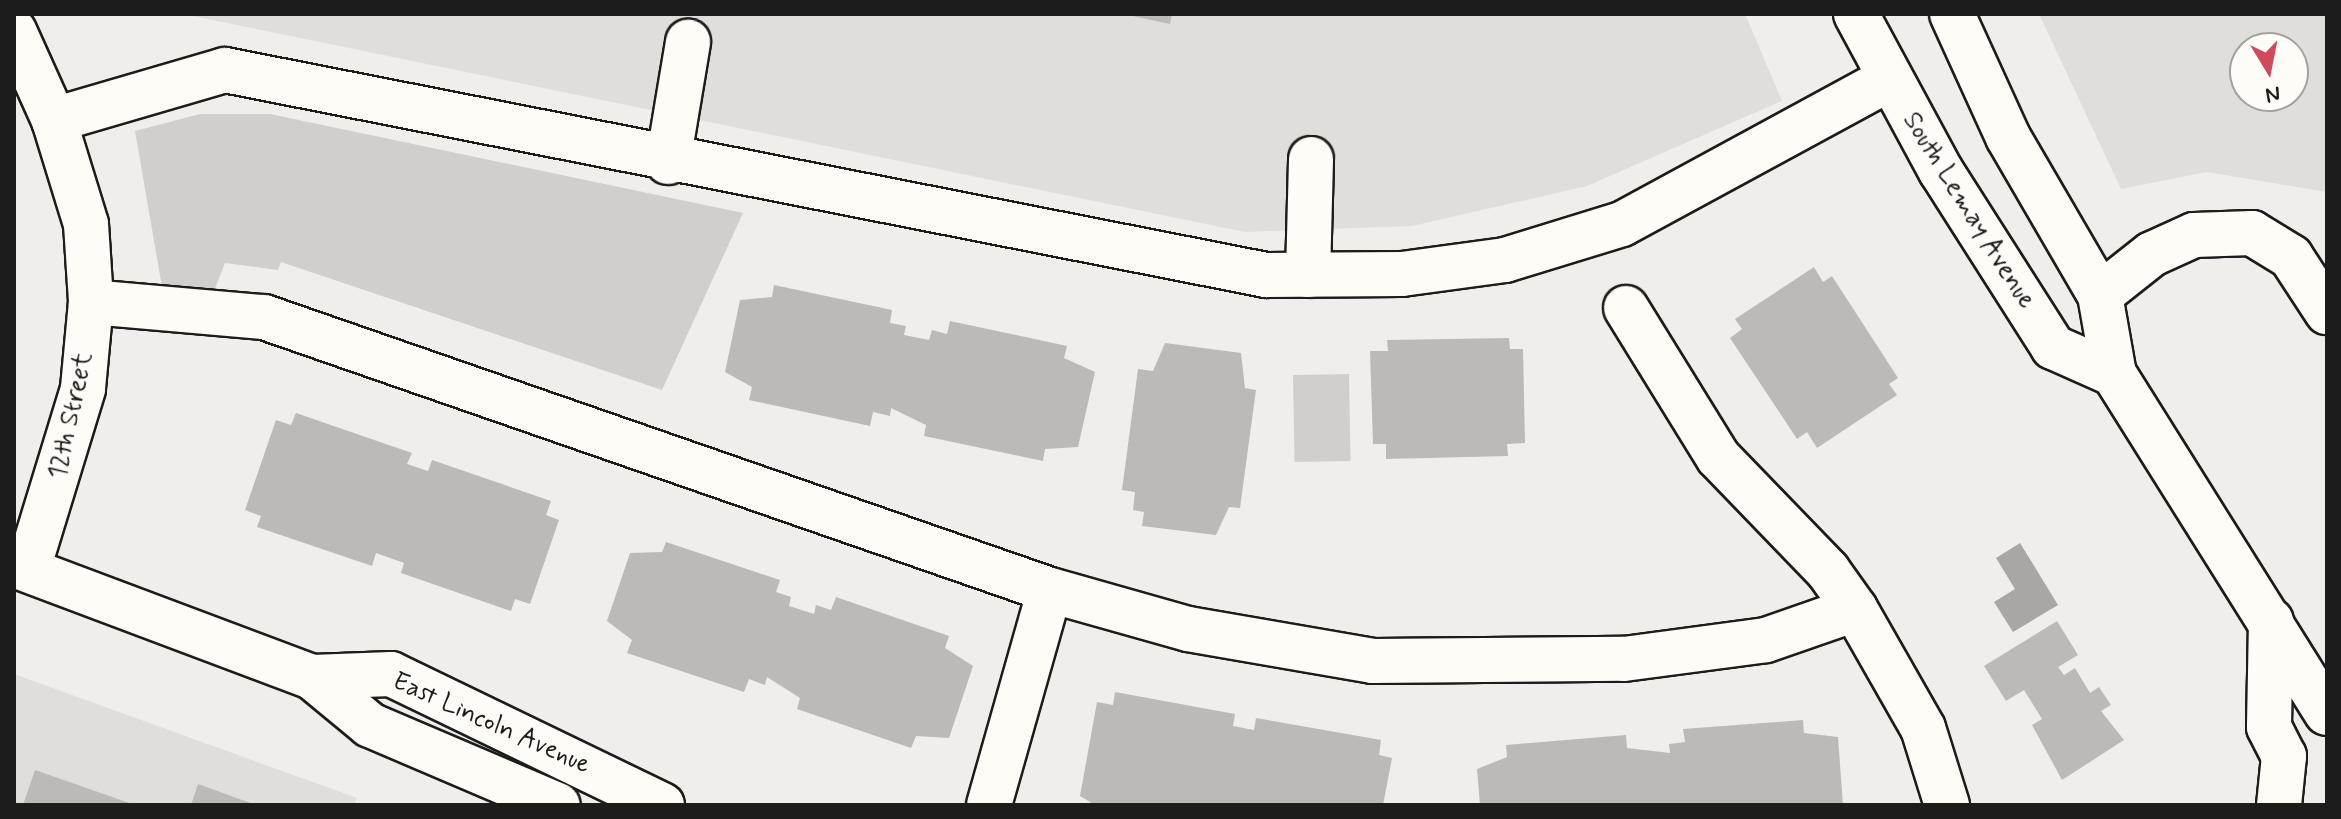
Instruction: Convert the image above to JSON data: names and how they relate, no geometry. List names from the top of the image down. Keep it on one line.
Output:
{"streets":{"street":["South Lemay Avenue","12th Street","East Lincoln Avenue"]},"crossings":[["12th Street","East Lincoln Avenue"]],"north":"bottom"}
